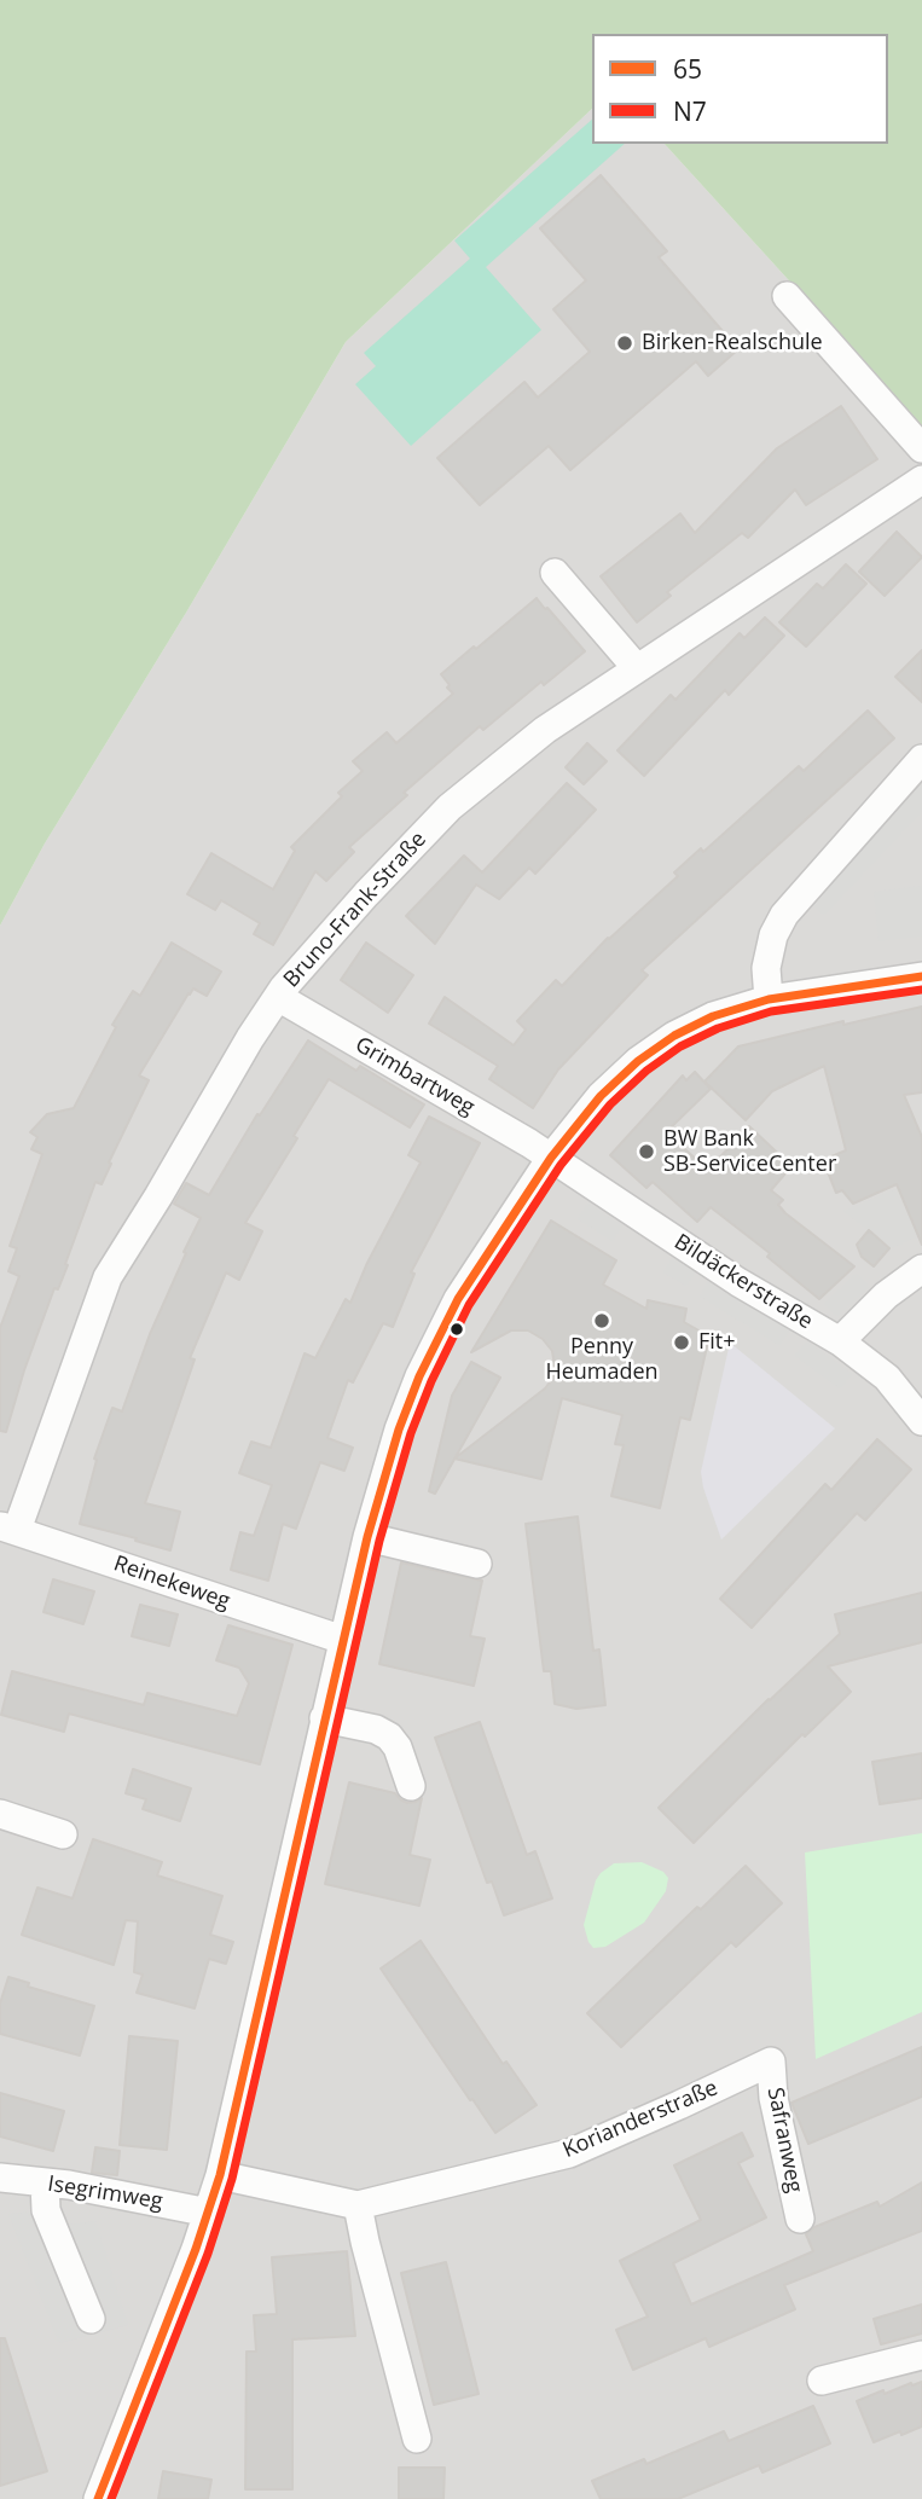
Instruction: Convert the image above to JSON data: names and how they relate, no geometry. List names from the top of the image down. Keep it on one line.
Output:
{"streets":{"street":["Bruno-Frank-Straße","Grimbartweg","Bildäckerstraße","Reinekeweg","Korianderstraße","Safranweg","Isegrimweg"]},"crossings":[["Bruno-Frank-Straße","Grimbartweg"],["Bruno-Frank-Straße","Reinekeweg"],["Grimbartweg","Bildäckerstraße"],["Korianderstraße","Safranweg"]],"places":["Birken-Realschule","BW Bank SB-ServiceCenter","Penny Heumaden","Fit+"],"lines":["transit line 65","transit line N7"],"legend":["65","N7"]}
